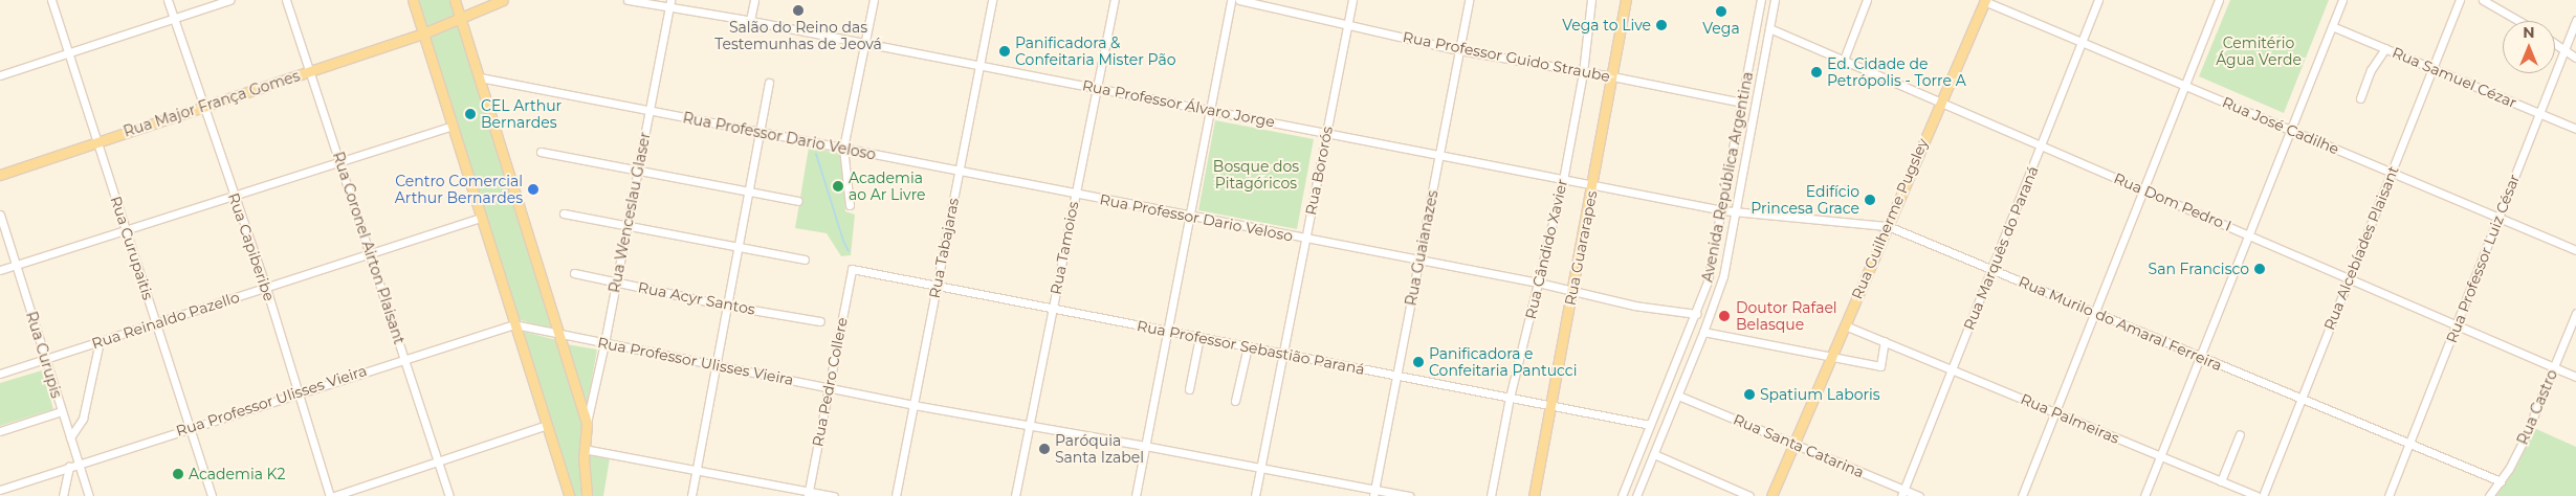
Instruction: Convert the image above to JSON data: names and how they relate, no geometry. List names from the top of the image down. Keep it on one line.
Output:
{"streets":{"main road":["Rua Major França Gomes","Rua Guilherme Pugsley","Rua Guararapes"],"street":["Rua Professor Guido Straube","Rua Samuel Cézar","Rua Professor Álvaro Jorge","Rua José Cadilhe","Rua Professor Dario Veloso","Rua Bororós","Avenida República Argentina","Rua Dom Pedro I","Rua Wenceslau Glaser","Rua Capiberibe","Rua Curupaitis","Rua Coronel Airton Plaisant","Rua Tabajaras","Rua Tamoios","Rua Guaianazes","Rua Marquês do Paraná","Rua Alcebíades Plaisant","Rua Cândido Xavier","Rua Professor Luiz César","Rua Acyr Santos","Rua Reinaldo Pazello","Rua Murilo do Amaral Ferreira","Rua Professor Sebastião Paraná","Rua Curupis","Rua Professor Ulisses Vieira","Rua Pedro Collere","Rua Castro","Rua Palmeiras","Rua Santa Catarina"]},"crossings":[["Rua Professor Guido Straube","Rua Bororós"],["Rua Professor Guido Straube","Avenida República Argentina"],["Rua Professor Guido Straube","Rua Guaianazes"],["Rua Professor Guido Straube","Rua Guararapes"],["Rua Professor Guido Straube","Rua Cândido Xavier"],["Rua Samuel Cézar","Rua Alcebíades Plaisant"],["Rua Samuel Cézar","Rua Professor Luiz César"],["Rua Major França Gomes","Rua Capiberibe"],["Rua Major França Gomes","Rua Curupaitis"],["Rua Major França Gomes","Rua Coronel Airton Plaisant"],["Rua Professor Álvaro Jorge","Rua Bororós"],["Rua Professor Álvaro Jorge","Avenida República Argentina"],["Rua Professor Álvaro Jorge","Rua Wenceslau Glaser"],["Rua Professor Álvaro Jorge","Rua Tabajaras"],["Rua Professor Álvaro Jorge","Rua Tamoios"],["Rua Professor Álvaro Jorge","Rua Guaianazes"],["Rua Professor Álvaro Jorge","Rua Guararapes"],["Rua Professor Álvaro Jorge","Rua Cândido Xavier"],["Rua Professor Álvaro Jorge","Rua Murilo do Amaral Ferreira"],["Rua José Cadilhe","Rua Guilherme Pugsley"],["Rua José Cadilhe","Rua Marquês do Paraná"],["Rua José Cadilhe","Rua Alcebíades Plaisant"],["Rua José Cadilhe","Rua Professor Luiz César"],["Rua Professor Dario Veloso","Rua Bororós"],["Rua Professor Dario Veloso","Avenida República Argentina"],["Rua Professor Dario Veloso","Rua Wenceslau Glaser"],["Rua Professor Dario Veloso","Rua Tabajaras"],["Rua Professor Dario Veloso","Rua Tamoios"],["Rua Professor Dario Veloso","Rua Guaianazes"],["Rua Professor Dario Veloso","Rua Guararapes"],["Rua Professor Dario Veloso","Rua Cândido Xavier"],["Rua Bororós","Rua Professor Sebastião Paraná"],["Rua Bororós","Rua Professor Ulisses Vieira"],["Avenida República Argentina","Rua Dom Pedro I"],["Avenida República Argentina","Rua Murilo do Amaral Ferreira"],["Avenida República Argentina","Rua Professor Sebastião Paraná"],["Avenida República Argentina","Rua Santa Catarina"],["Rua Dom Pedro I","Rua Guilherme Pugsley"],["Rua Dom Pedro I","Rua Marquês do Paraná"],["Rua Dom Pedro I","Rua Alcebíades Plaisant"],["Rua Dom Pedro I","Rua Professor Luiz César"],["Rua Dom Pedro I","Rua Castro"],["Rua Wenceslau Glaser","Rua Acyr Santos"],["Rua Wenceslau Glaser","Rua Professor Ulisses Vieira"],["Rua Guilherme Pugsley","Rua Murilo do Amaral Ferreira"],["Rua Guilherme Pugsley","Rua Palmeiras"],["Rua Guilherme Pugsley","Rua Santa Catarina"],["Rua Capiberibe","Rua Reinaldo Pazello"],["Rua Capiberibe","Rua Professor Ulisses Vieira"],["Rua Curupaitis","Rua Reinaldo Pazello"],["Rua Curupaitis","Rua Professor Ulisses Vieira"],["Rua Coronel Airton Plaisant","Rua Reinaldo Pazello"],["Rua Coronel Airton Plaisant","Rua Professor Ulisses Vieira"],["Rua Tabajaras","Rua Professor Sebastião Paraná"],["Rua Tabajaras","Rua Professor Ulisses Vieira"],["Rua Tamoios","Rua Professor Sebastião Paraná"],["Rua Tamoios","Rua Professor Ulisses Vieira"],["Rua Guaianazes","Rua Professor Sebastião Paraná"],["Rua Guaianazes","Rua Professor Ulisses Vieira"],["Rua Guararapes","Rua Professor Sebastião Paraná"],["Rua Marquês do Paraná","Rua Murilo do Amaral Ferreira"],["Rua Marquês do Paraná","Rua Palmeiras"],["Rua Marquês do Paraná","Rua Santa Catarina"],["Rua Alcebíades Plaisant","Rua Murilo do Amaral Ferreira"],["Rua Cândido Xavier","Rua Professor Sebastião Paraná"],["Rua Professor Luiz César","Rua Murilo do Amaral Ferreira"],["Rua Reinaldo Pazello","Rua Curupis"],["Rua Murilo do Amaral Ferreira","Rua Castro"],["Rua Professor Sebastião Paraná","Rua Pedro Collere"],["Rua Curupis","Rua Professor Ulisses Vieira"],["Rua Professor Ulisses Vieira","Rua Pedro Collere"]],"parks":["Cemitério Água Verde","Bosque dos Pitagóricos"],"places":["Salão do Reino das Testemunhas de Jeová","Vega","Vega to Live","Panificadora & Confeitaria Mister Pão","Ed. Cidade de Petrópolis - Torre A","CEL Arthur Bernardes","Academia ao Ar Livre","Centro Comercial Arthur Bernardes","Edifício Princesa Grace","San Francisco","Doutor Rafael Belasque","Panificadora e Confeitaria Pantucci","Spatium Laboris","Paróquia Santa Izabel","Academia K2"],"north":"top"}
